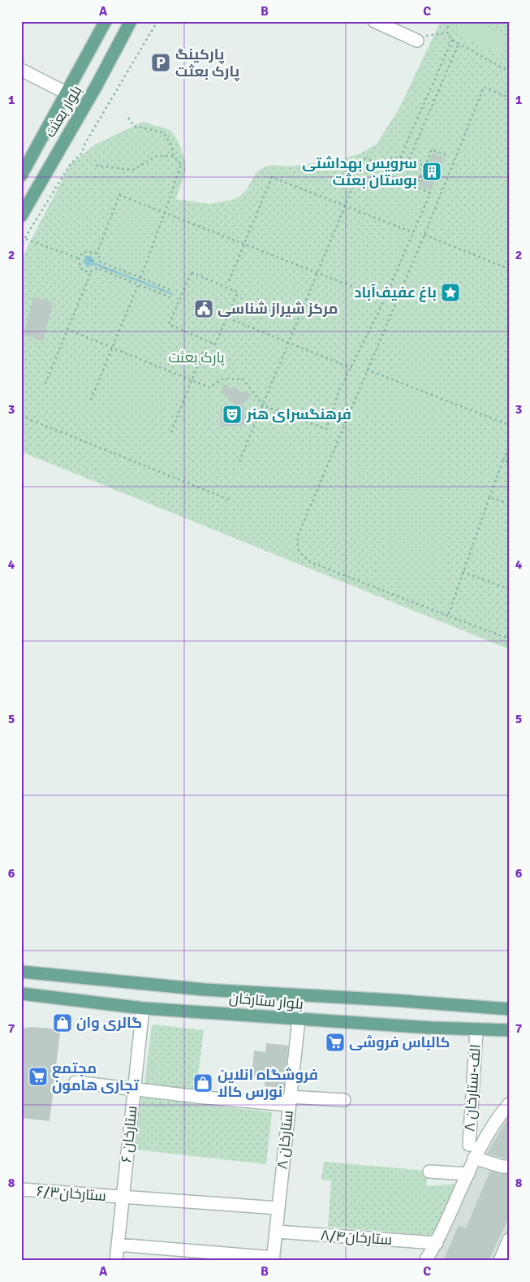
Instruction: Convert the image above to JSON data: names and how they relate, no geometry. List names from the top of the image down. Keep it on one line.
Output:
{"streets":{"main road":["بلوار بعثت","بلوار ستارخان"],"street":["۸ الف-ستارخان","ستارخان ۶","ستارخان ۸","ستارخان۶/۳","ستارخان۸/۴"]},"crossings":[["بلوار ستارخان","۸ الف-ستارخان"],["بلوار ستارخان","ستارخان ۶"],["بلوار ستارخان","ستارخان ۸"],["ستارخان ۶","ستارخان۶/۳"],["ستارخان ۸","ستارخان۶/۳"],["ستارخان ۸","ستارخان۸/۴"]],"parks":["پارک بعثت"],"places":{"parking":["پارکینگ پارک بعثت"],"building":["سرویس بهداشتی بوستان بعثت"],"place":["باغ عفیف‌آباد"],"public building":["مرکز شیراز شناسی"],"theatre":["فرهنگسرای هنر"],"shop":["گالری وان","فروشگاه انلاین نورس کالا"],"supermarket":["کالباس فروشی","مجتمع تجاری هامون"]},"grid":{"columns":["A","B","C"],"rows":["1","2","3","4","5","6","7","8"]}}
